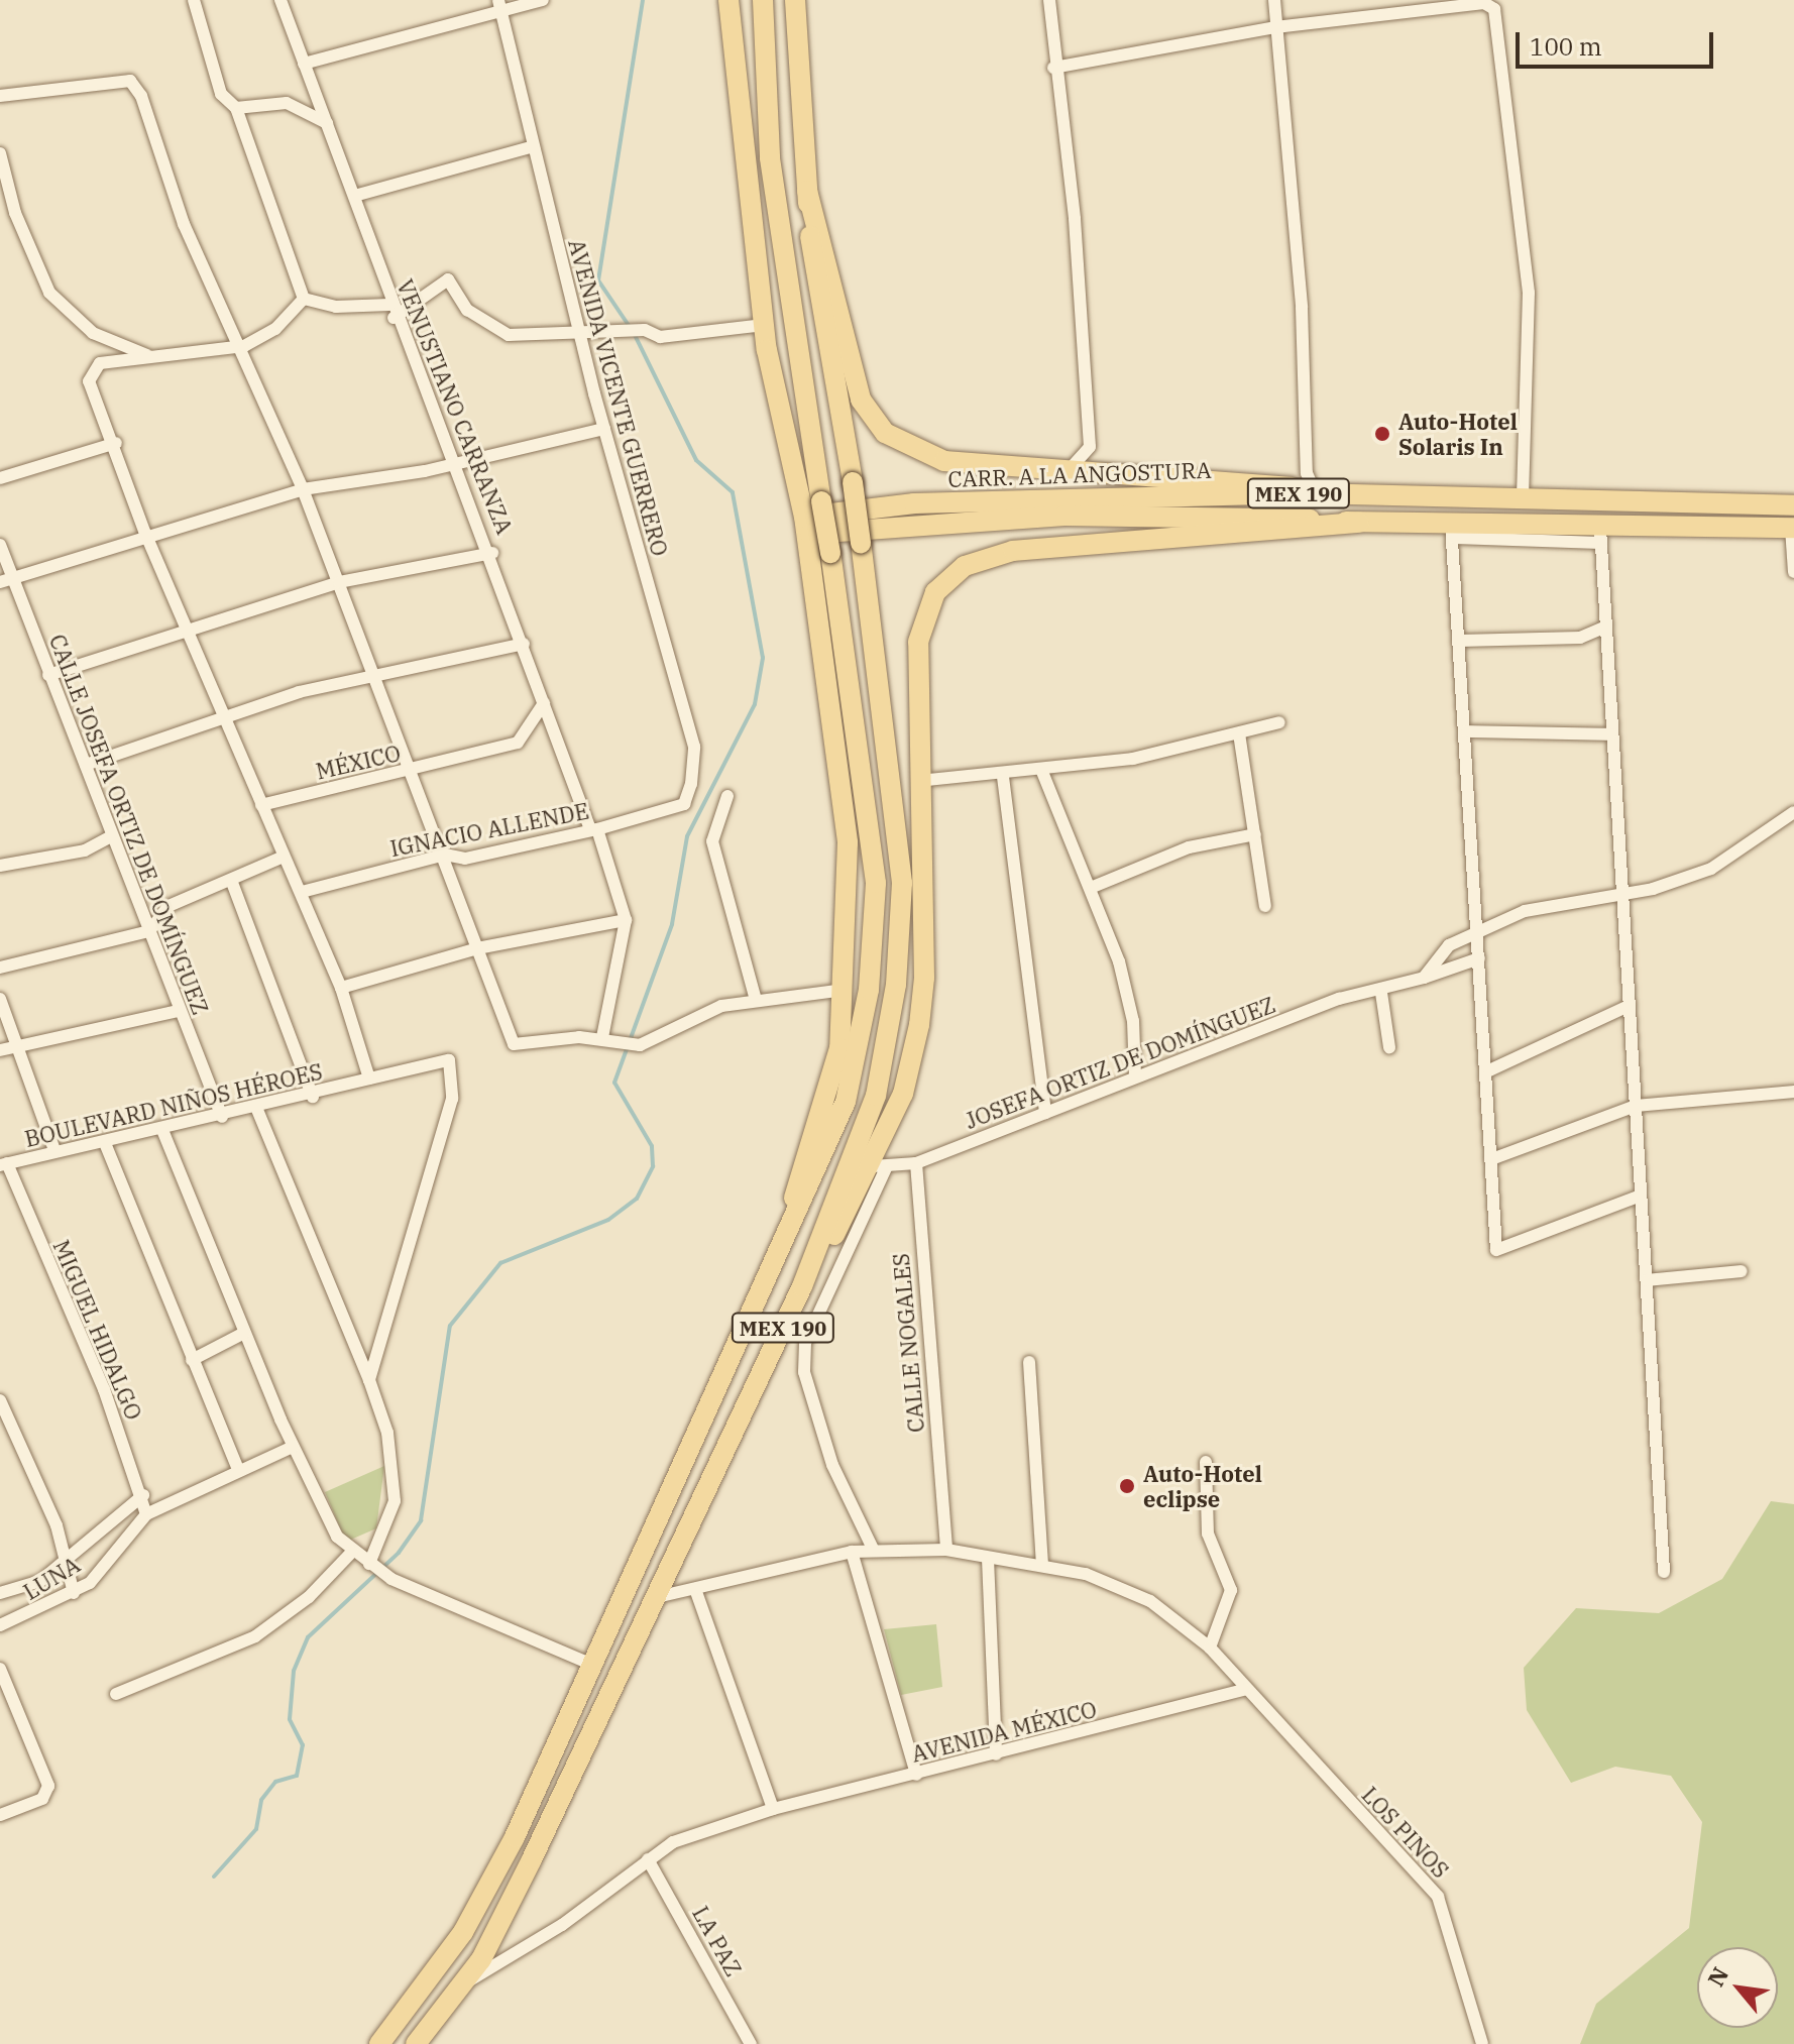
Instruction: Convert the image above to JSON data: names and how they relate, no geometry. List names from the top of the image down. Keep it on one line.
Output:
{"streets":{"main road":["CARR. A LA ANGOSTURA","MEX 190"],"street":["AVENIDA VICENTE GUERRERO","VENUSTIANO CARRANZA","MÉXICO","CALLE JOSEFA ORTIZ DE DOMÍNGUEZ","IGNACIO ALLENDE","JOSEFA ORTIZ DE DOMÍNGUEZ","BOULEVARD NIÑOS HÉROES","MIGUEL HIDALGO","CALLE NOGALES","LUNA","AVENIDA MÉXICO","LOS PINOS","LA PAZ"]},"crossings":[["AVENIDA VICENTE GUERRERO","IGNACIO ALLENDE"],["VENUSTIANO CARRANZA","MÉXICO"],["VENUSTIANO CARRANZA","IGNACIO ALLENDE"],["MEX 190","AVENIDA MÉXICO"],["MEX 190","LOS PINOS"],["CALLE JOSEFA ORTIZ DE DOMÍNGUEZ","BOULEVARD NIÑOS HÉROES"],["JOSEFA ORTIZ DE DOMÍNGUEZ","CALLE NOGALES"],["BOULEVARD NIÑOS HÉROES","MIGUEL HIDALGO"],["MIGUEL HIDALGO","LUNA"],["CALLE NOGALES","LOS PINOS"],["AVENIDA MÉXICO","LOS PINOS"],["AVENIDA MÉXICO","LA PAZ"]],"places":["Auto-Hotel Solaris In","Auto-Hotel eclipse"],"scale_bar":"100 m","north":"top left"}
